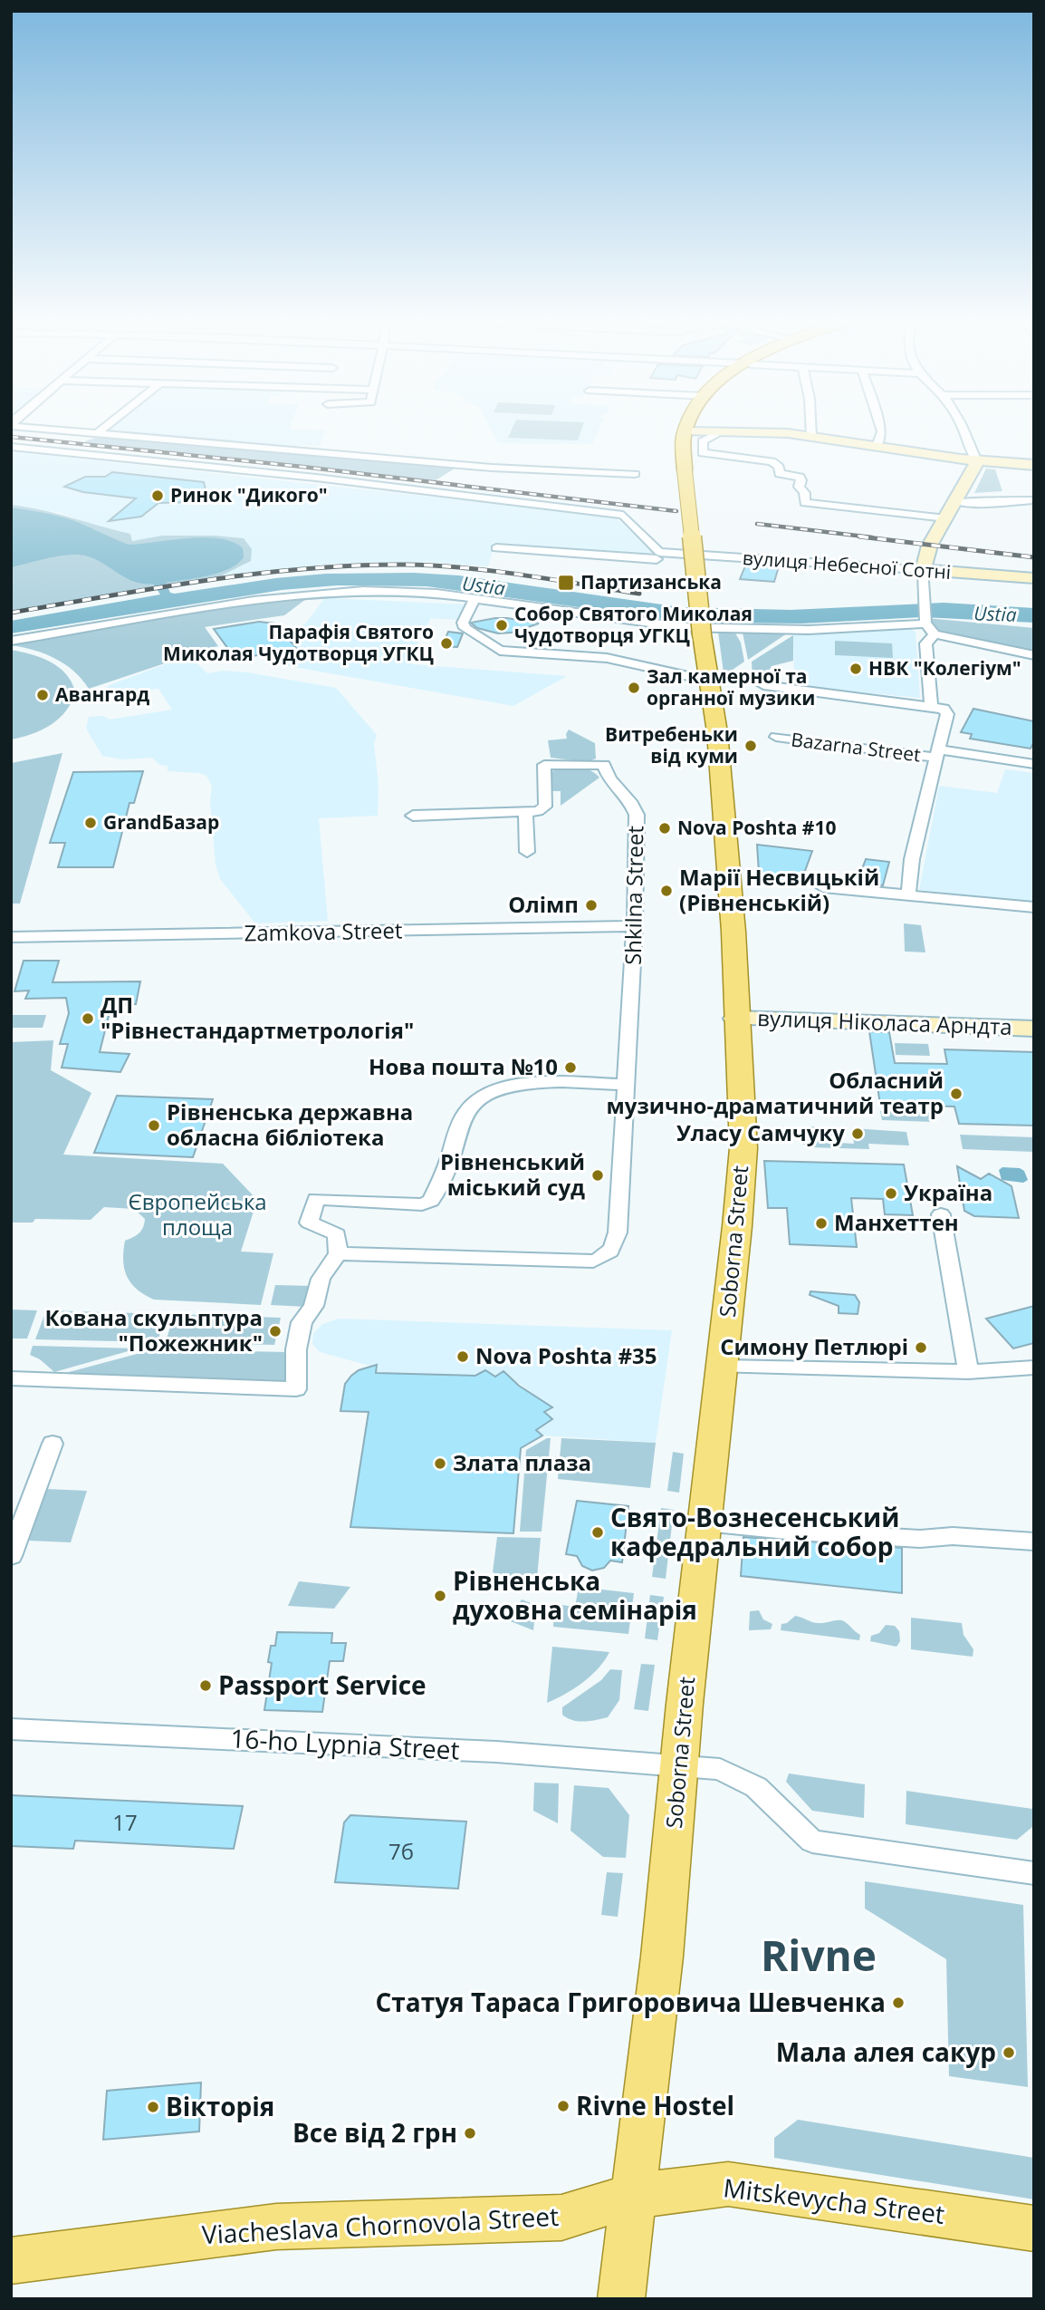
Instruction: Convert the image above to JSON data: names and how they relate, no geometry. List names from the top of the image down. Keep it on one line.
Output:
{"streets":{"main road":["Soborna Street","Mitskevycha Street","Viacheslava Chornovola Street"],"street":["вулиця Небесної Сотні","Bazarna Street","Shkilna Street","Zamkova Street","вулиця Ніколаса Арндта","16-ho Lypnia Street"]},"crossings":[["Shkilna Street","Zamkova Street"],["вулиця Ніколаса Арндта","Soborna Street"],["Soborna Street","16-ho Lypnia Street"],["Soborna Street","Mitskevycha Street"],["Soborna Street","Viacheslava Chornovola Street"],["Mitskevycha Street","Viacheslava Chornovola Street"]],"districts":["Rivne"],"water":["Ustia"],"parks":["Європейська площа"],"places":{"other":["Ринок \"Дикого\"","Собор Святого Миколая Чудотворця УГКЦ","Парафія Святого Миколая Чудотворця УГКЦ","НВК \"Колегіум\"","Зал камерної та органної музики","Авангард","Витребеньки від куми","GrandБазар","Nova Poshta #10","Марії Несвицькій (Рівненській)","Олімп","ДП \"Рівнестандартметрологія\"","Нова пошта №10","Обласний музично-драматичний театр","Рівненська державна обласна бібліотека","Уласу Самчуку","Рівненський міський суд","Україна","Манхеттен","Кована скульптура \"Пожежник\"","Симону Петлюрі","Nova Poshta #35","Злата плаза","Свято-Вознесенський кафедральний собор","Рівненська духовна семінарія","Passport Service","Статуя Тараса Григоровича Шевченка","Мала алея сакур","Rivne Hostel","Вікторія","Все від 2 грн"],"transit":["Партизанська"]},"house_numbers":["17","7б"]}
